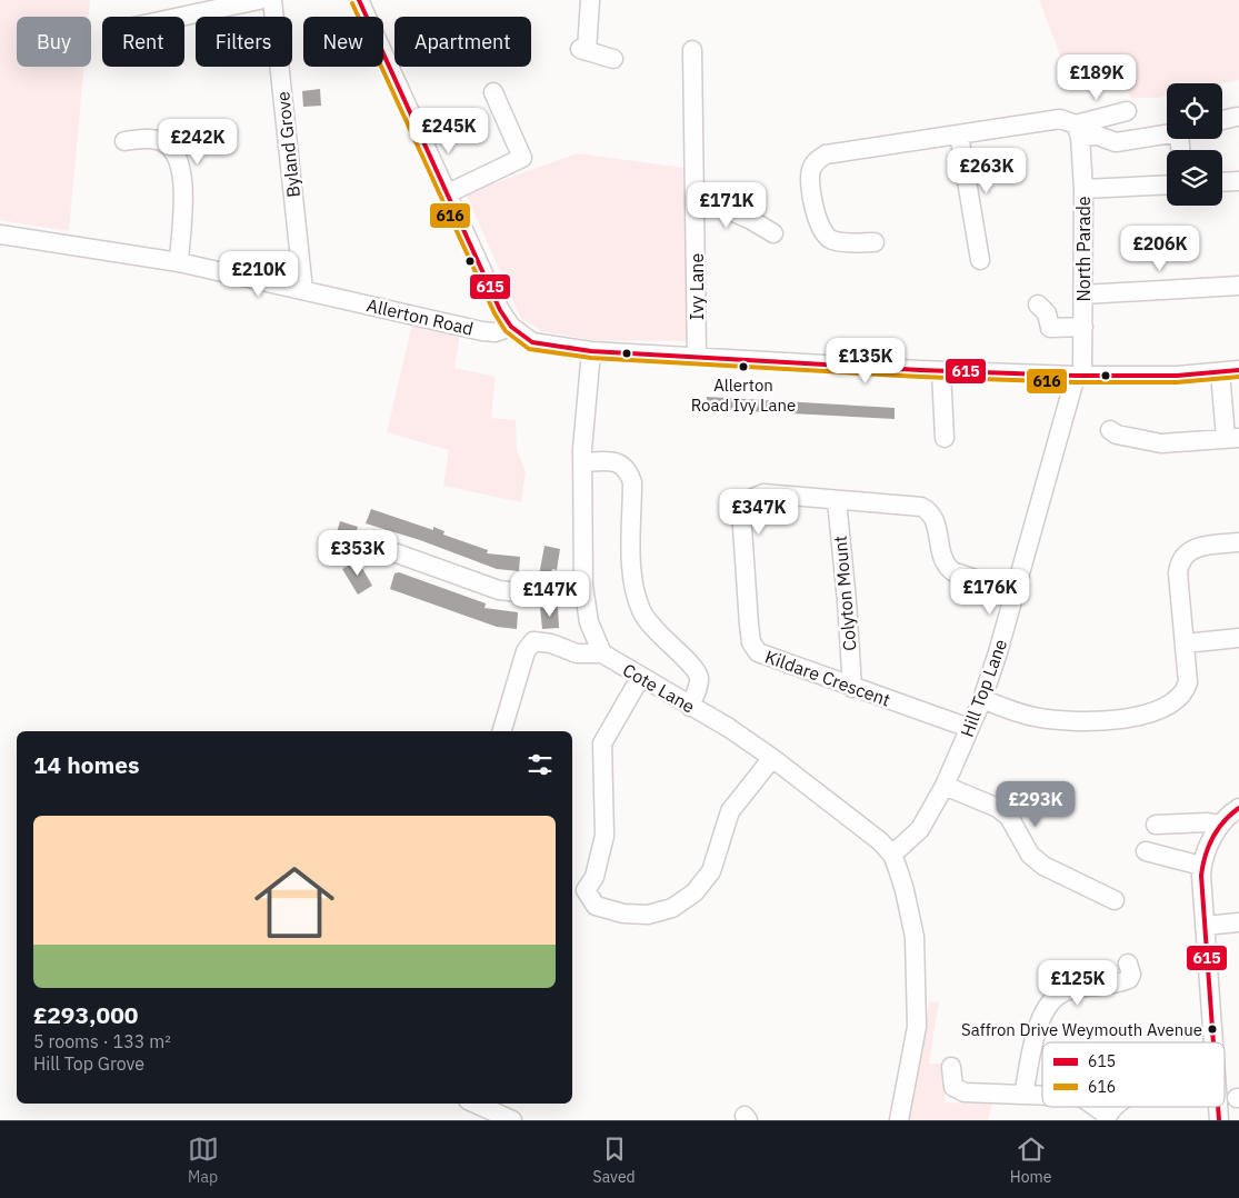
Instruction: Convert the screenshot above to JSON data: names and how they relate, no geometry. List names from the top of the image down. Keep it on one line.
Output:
{"streets":{"street":["Byland Grove","North Parade","Ivy Lane","Allerton Road","Colyton Mount","Kildare Crescent","Cote Lane","Hill Top Lane"]},"crossings":[["Byland Grove","Allerton Road"],["North Parade","Hill Top Lane"],["Colyton Mount","Kildare Crescent"],["Kildare Crescent","Hill Top Lane"],["Cote Lane","Hill Top Lane"]],"places":["Allerton Road Ivy Lane","Saffron Drive Weymouth Avenue"],"lines":["transit line 615","transit line 616"],"legend":["615","616"],"page":{"chip":["Buy","Rent","Filters","New","Apartment"],"price":["£189K","£245K","£242K","£263K","£171K","£206K","£210K","£135K","£347K","£353K","£176K","£147K","£293K","£125K"],"heading":"14 homes","list":[{"name":"£293,000","note":"5 rooms · 133 m² · Hill Top Grove"}],"tabs":["Map","Saved","Home"]}}
